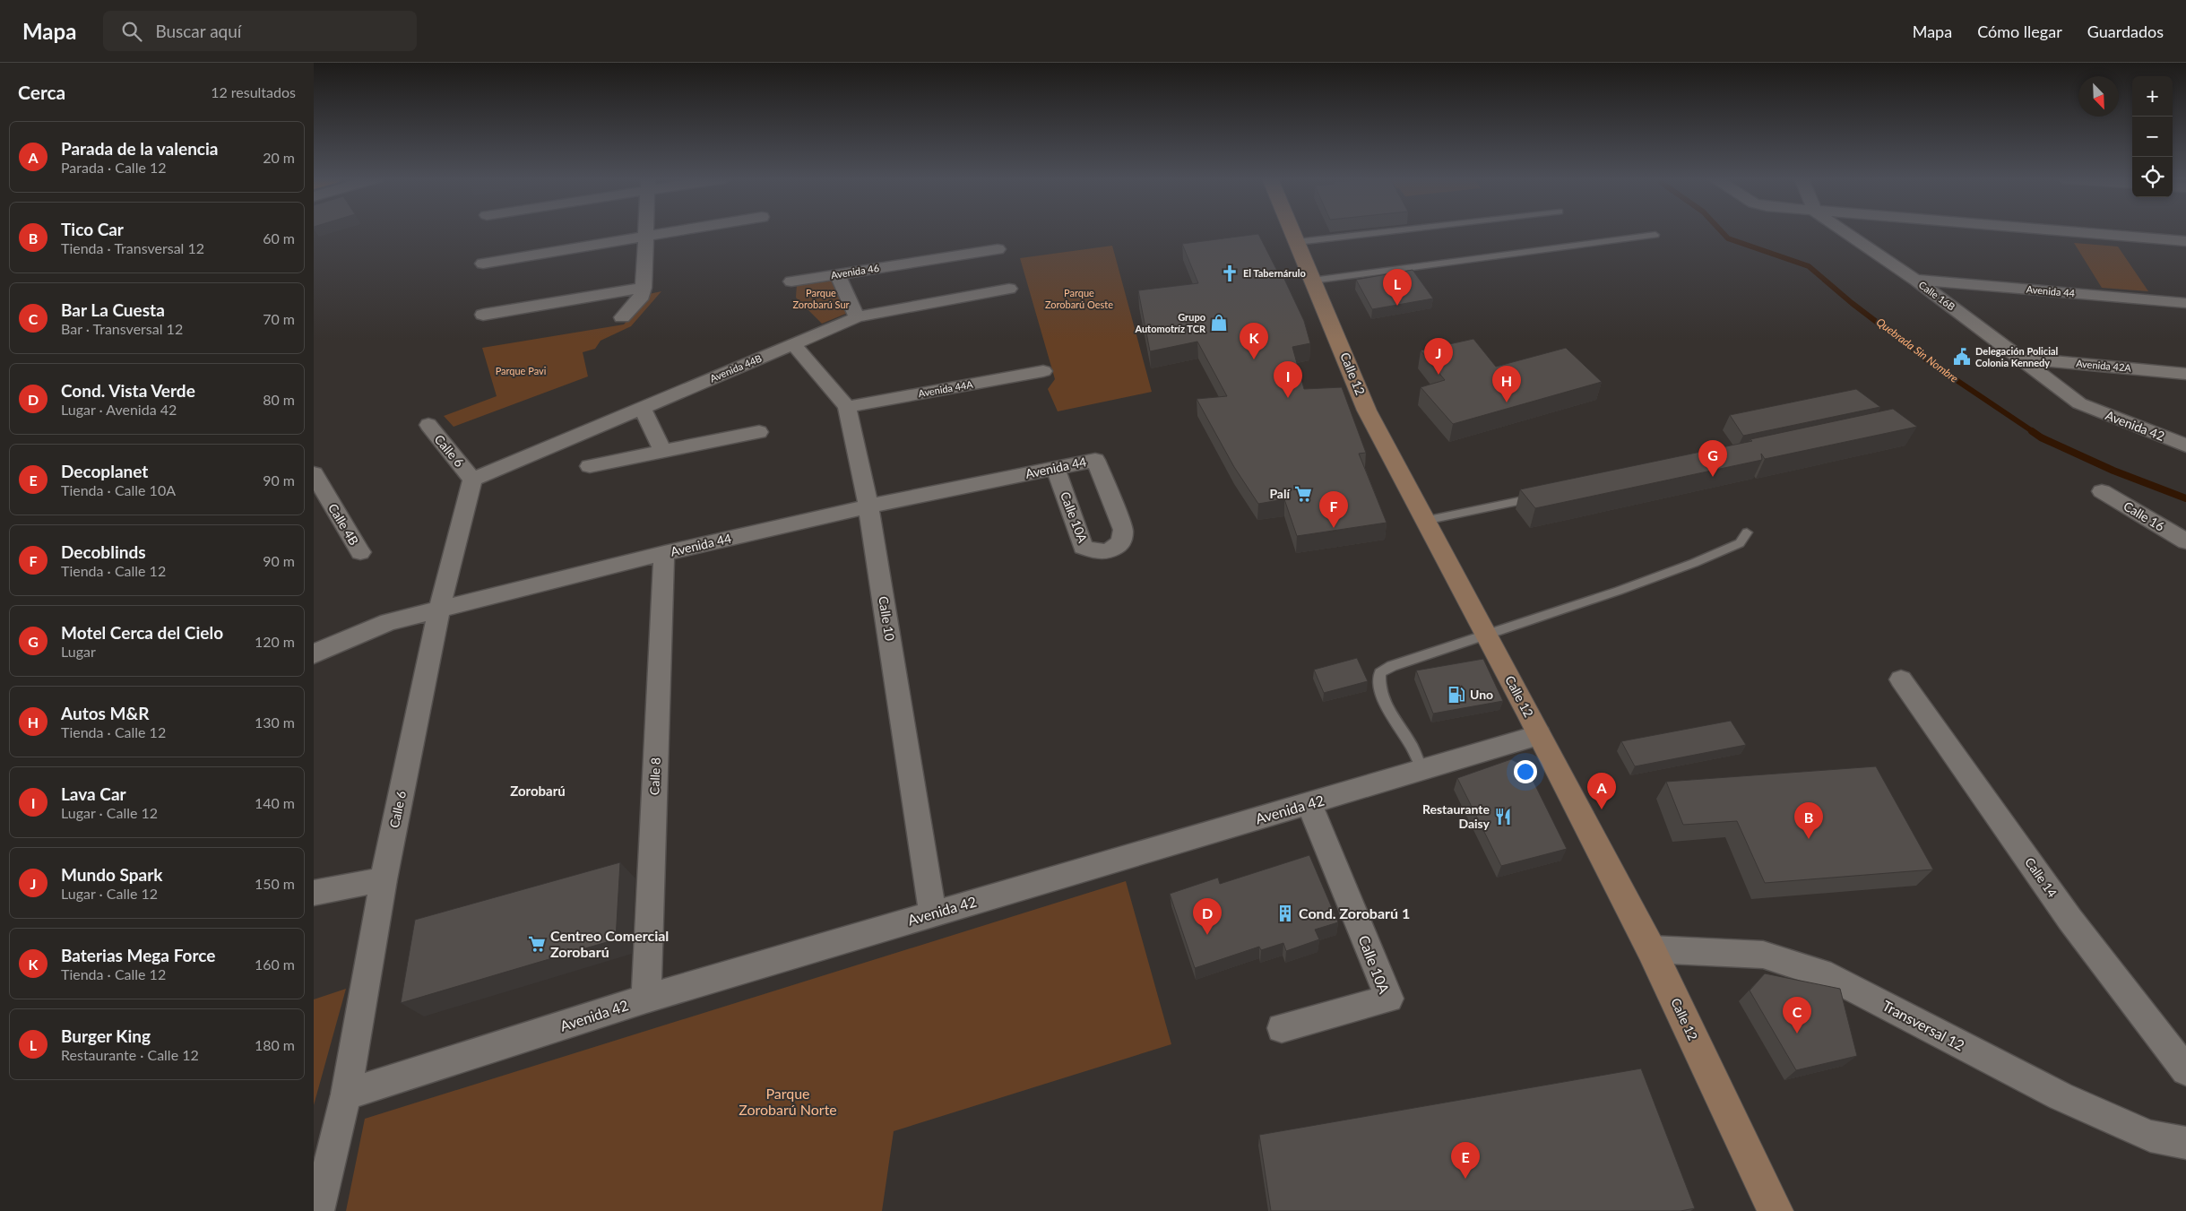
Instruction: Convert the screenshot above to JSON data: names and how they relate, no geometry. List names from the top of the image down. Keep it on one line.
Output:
{"streets":{"main road":["Calle 12"],"street":["Avenida 46","Avenida 44","Calle 16B","Avenida 42A","Avenida 44B","Avenida 44A","Avenida 42","Calle 6","Calle 16","Calle 10A","Calle 4B","Calle 10","Calle 8","Calle 14","Transversal 12"]},"crossings":[["Avenida 44","Calle 16B"],["Avenida 44","Calle 6"],["Avenida 44","Calle 10A"],["Avenida 44","Calle 10"],["Avenida 44","Calle 8"],["Calle 16B","Avenida 42A"],["Calle 16B","Avenida 42"],["Avenida 44B","Calle 6"],["Avenida 44B","Calle 10"],["Calle 12","Avenida 42"],["Calle 12","Transversal 12"],["Avenida 44A","Calle 10"],["Avenida 42","Calle 6"],["Avenida 42","Calle 10A"],["Avenida 42","Calle 10"],["Avenida 42","Calle 8"]],"districts":["Zorobarú"],"water":["Quebrada Sin Nombre"],"parks":["Parque Zorobarú Sur","Parque Zorobarú Oeste","Parque Pavi","Parque Zorobarú Norte"],"places":{"church":["El Tabernárulo"],"shop":["Grupo Automotríz TCR"],"public building":["Delegación Policial Colonia Kennedy"],"supermarket":["Palí","Centreo Comercial Zorobarú"],"fuel station":["Uno"],"restaurant":["Restaurante Daisy"],"building":["Cond. Zorobarú 1"]},"north":"bottom right","page":{"header":"Mapa","search":"Buscar aquí","nav":["Mapa","Cómo llegar","Guardados"],"heading":["Cerca","12 resultados"],"map_buttons":["+","−"],"list":[{"mark":"A","name":"Parada de la valencia","note":"Parada · Calle 12","value":"20 m"},{"mark":"B","name":"Tico Car","note":"Tienda · Transversal 12","value":"60 m"},{"mark":"C","name":"Bar La Cuesta","note":"Bar · Transversal 12","value":"70 m"},{"mark":"D","name":"Cond. Vista Verde","note":"Lugar · Avenida 42","value":"80 m"},{"mark":"E","name":"Decoplanet","note":"Tienda · Calle 10A","value":"90 m"},{"mark":"F","name":"Decoblinds","note":"Tienda · Calle 12","value":"90 m"},{"mark":"G","name":"Motel Cerca del Cielo","note":"Lugar","value":"120 m"},{"mark":"H","name":"Autos M&R","note":"Tienda · Calle 12","value":"130 m"},{"mark":"I","name":"Lava Car","note":"Lugar · Calle 12","value":"140 m"},{"mark":"J","name":"Mundo Spark","note":"Lugar · Calle 12","value":"150 m"},{"mark":"K","name":"Baterias Mega Force","note":"Tienda · Calle 12","value":"160 m"},{"mark":"L","name":"Burger King","note":"Restaurante · Calle 12","value":"180 m"}],"pins":["L","K","J","I","H","G","F","A","B","D","C","E"]}}
